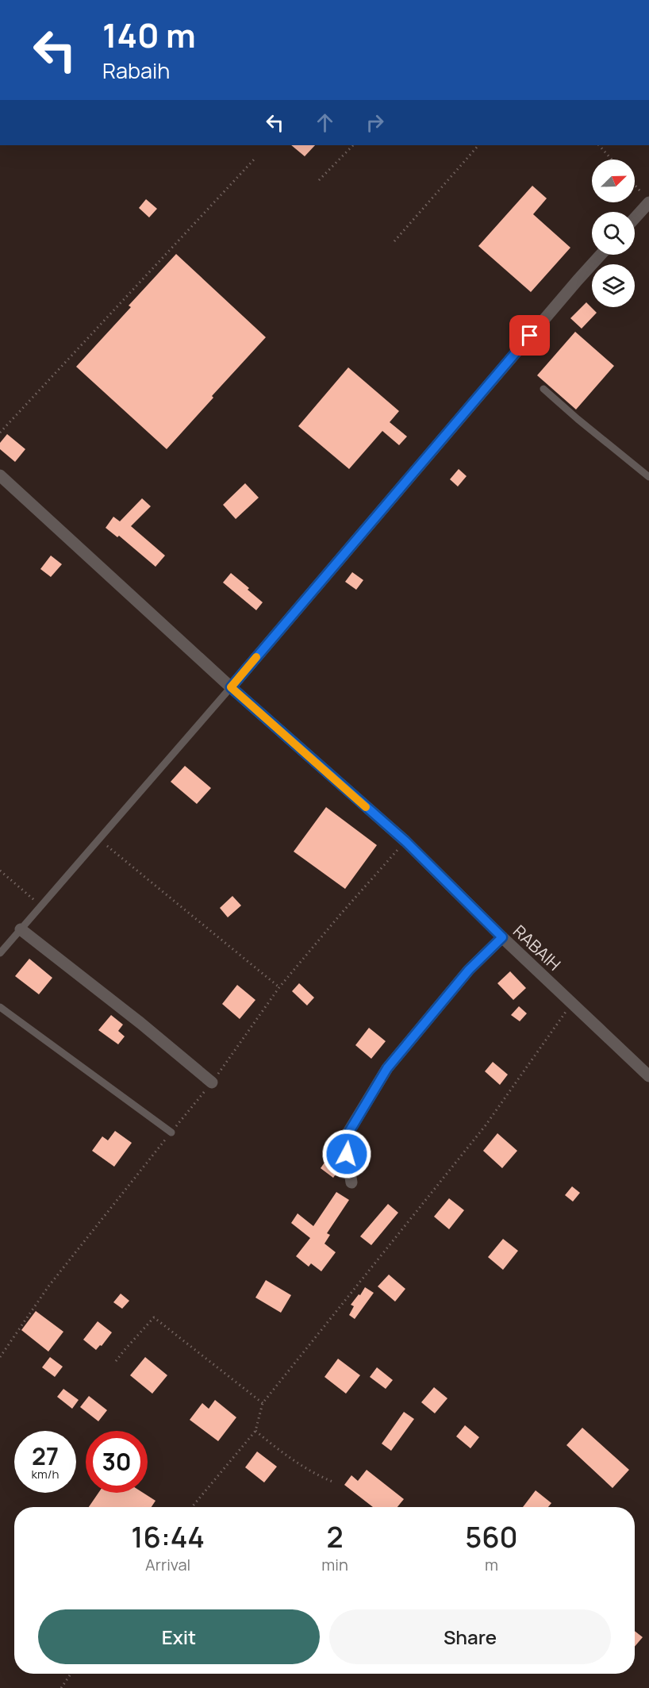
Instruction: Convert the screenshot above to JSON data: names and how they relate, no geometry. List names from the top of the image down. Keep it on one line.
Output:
{"streets":{"street":["RABAIH"]},"north":"top right","page":{"turn":["140 m","Rabaih"],"speed":"27 km/h","limit":"30","eta":["16:44","Arrival","2","min","560","m"],"buttons":["Exit","Share"]}}
